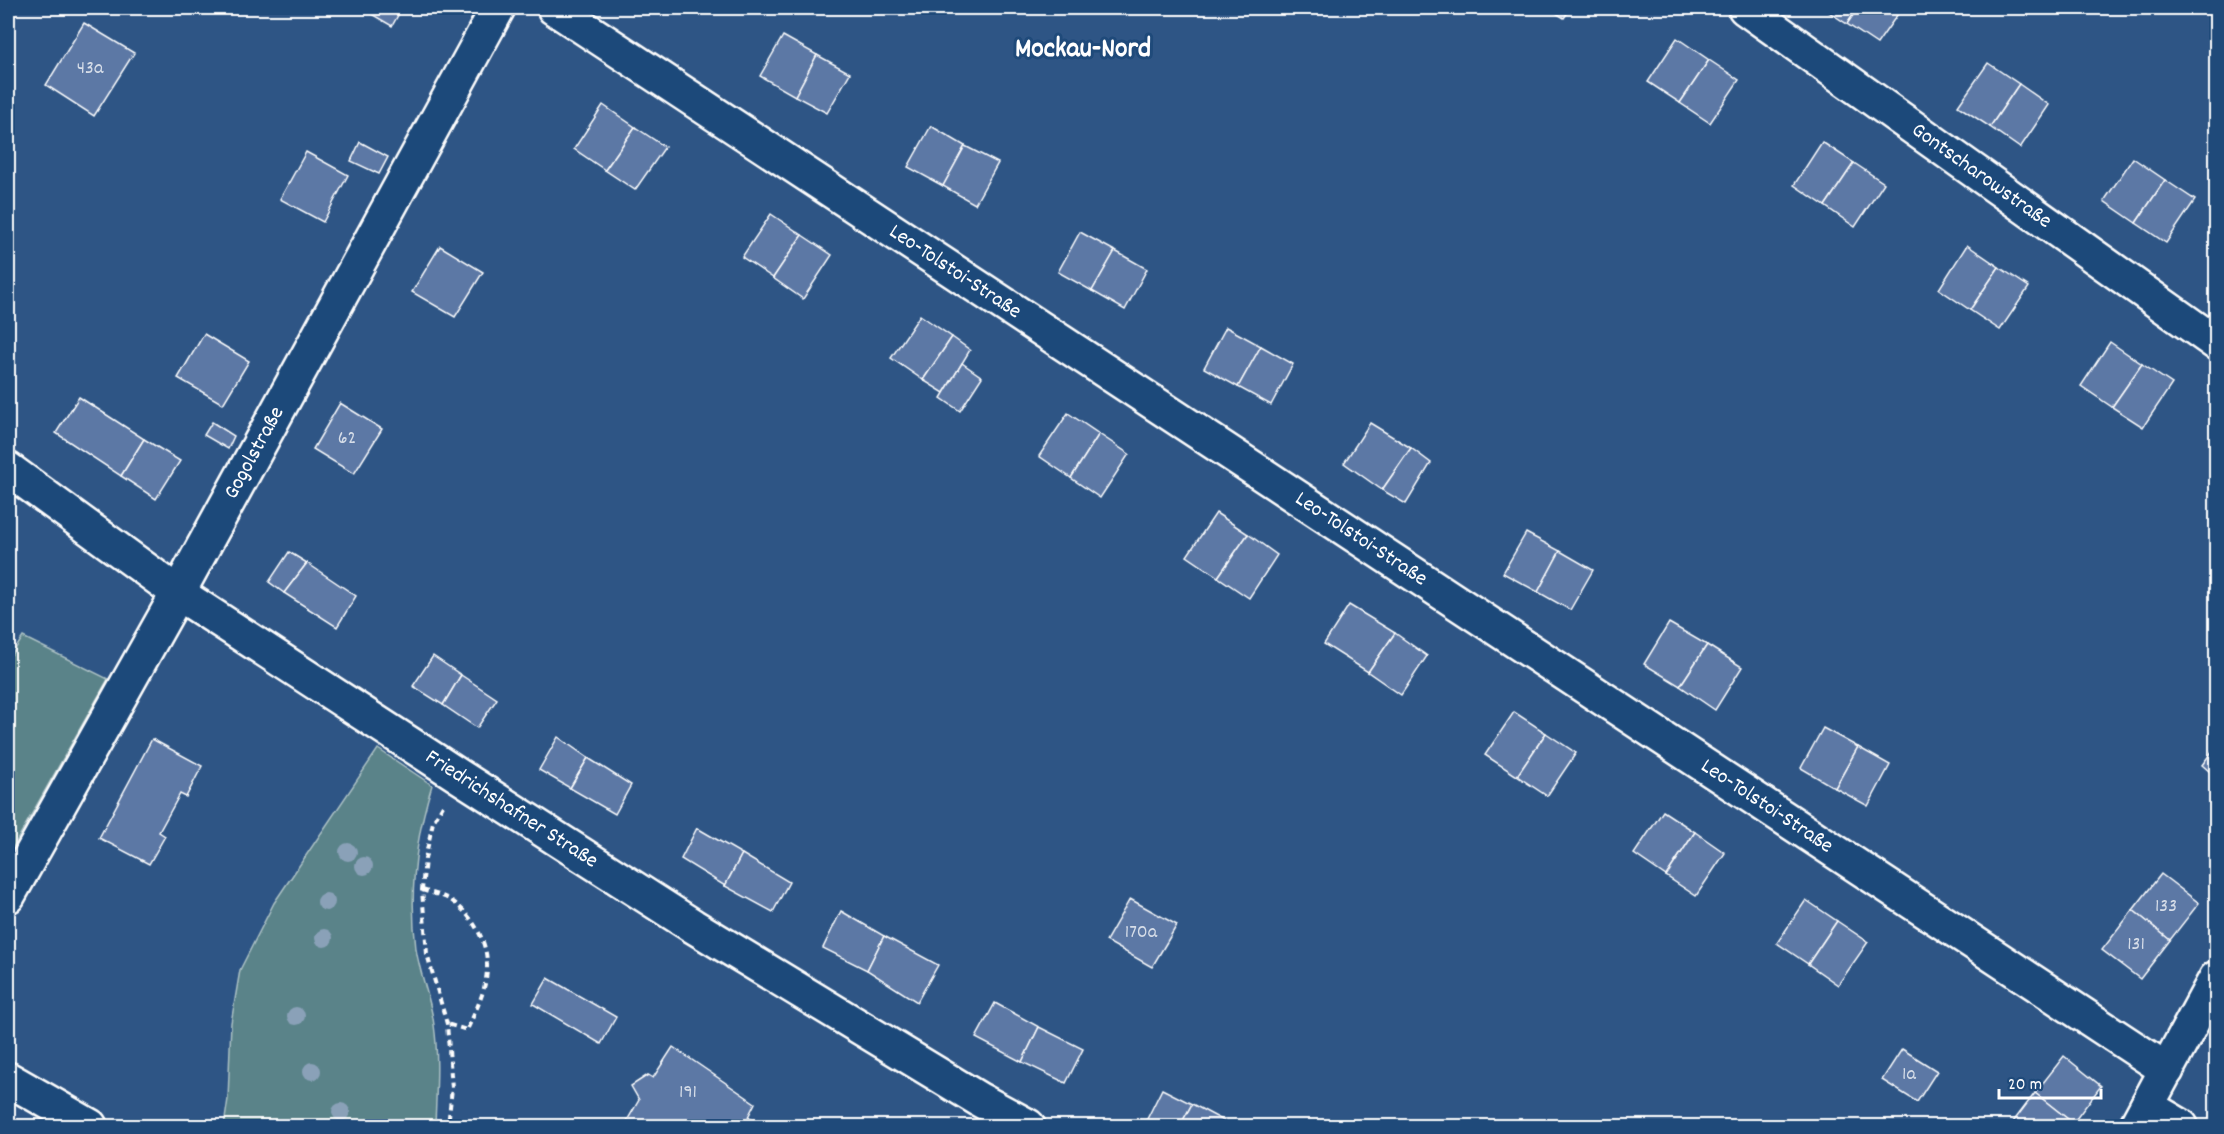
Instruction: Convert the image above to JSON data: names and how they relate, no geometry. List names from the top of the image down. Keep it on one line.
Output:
{"streets":{"street":["Gontscharowstraße","Leo-Tolstoi-Straße","Gogolstraße","Friedrichshafner Straße"]},"crossings":[["Gogolstraße","Friedrichshafner Straße"]],"districts":["Mockau-Nord"],"house_numbers":["43a","62","133","170a","131","1a","191"],"scale_bar":"20 m"}
